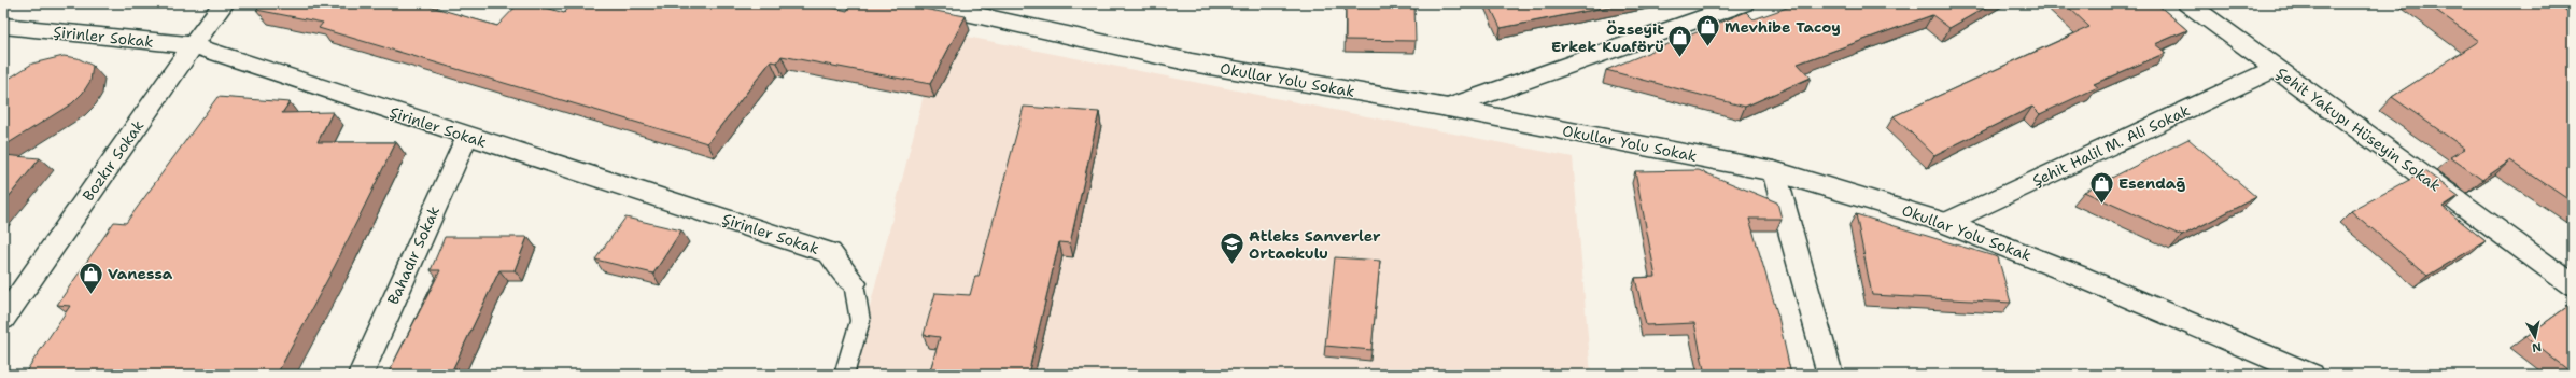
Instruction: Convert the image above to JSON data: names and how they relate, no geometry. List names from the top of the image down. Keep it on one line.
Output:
{"streets":{"street":["Şirinler Sokak","Okullar Yolu Sokak","Şehit Yakupı Hüseyin Sokak","Şehit Halil M. Ali Sokak","Bozkır Sokak","Bahadır Sokak"]},"crossings":[["Şirinler Sokak","Bozkır Sokak"],["Şirinler Sokak","Bahadır Sokak"],["Okullar Yolu Sokak","Şehit Halil M. Ali Sokak"],["Şehit Yakupı Hüseyin Sokak","Şehit Halil M. Ali Sokak"]],"places":{"shop":["Mevhibe Tacoy","Özseyit Erkek Kuaförü","Esendağ","Vanessa"],"school or university":["Atleks Sanverler Ortaokulu"]},"north":"bottom"}
